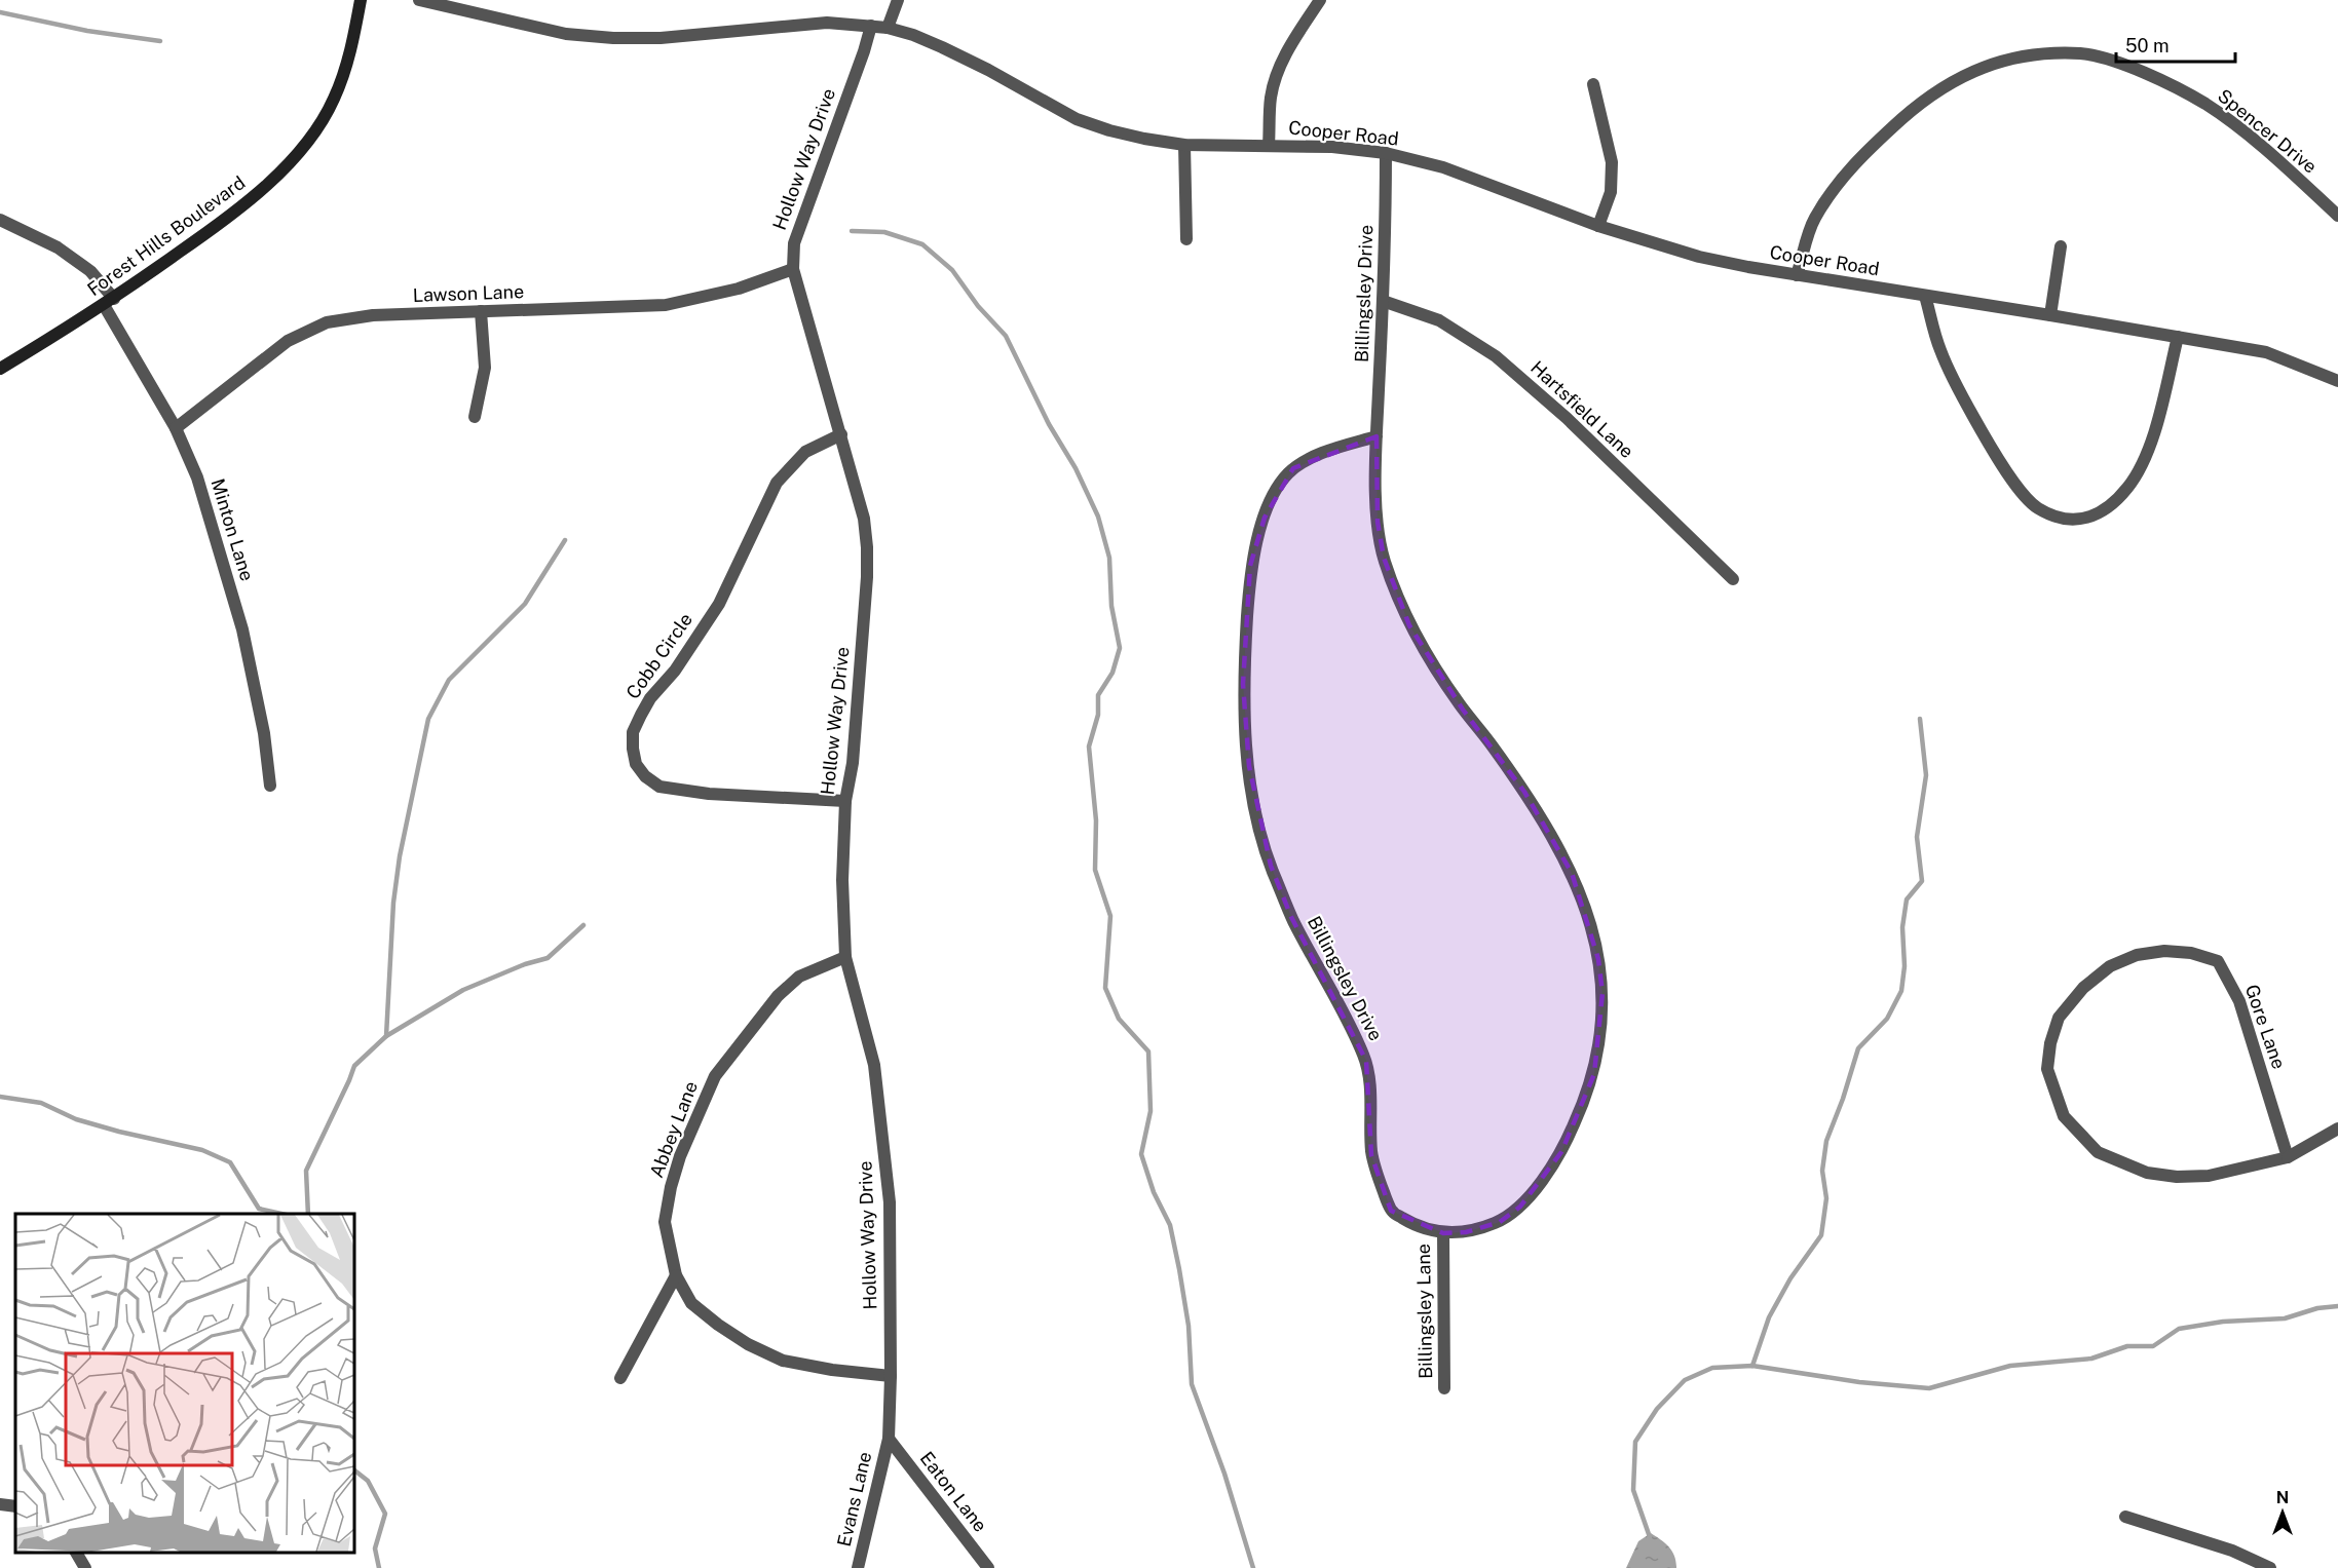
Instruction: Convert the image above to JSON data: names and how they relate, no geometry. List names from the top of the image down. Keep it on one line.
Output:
{"streets":{"main road":["Forest Hills Boulevard"],"street":["Spencer Drive","Cooper Road","Hollow Way Drive","Lawson Lane","Billingsley Drive","Hartsfield Lane","Minton Lane","Cobb Circle","Gore Lane","Abbey Lane","Billingsley Lane","Eaton Lane","Evans Lane"]},"crossings":[["Spencer Drive","Cooper Road"],["Cooper Road","Hollow Way Drive"],["Cooper Road","Billingsley Drive"],["Hollow Way Drive","Lawson Lane"],["Hollow Way Drive","Cobb Circle"],["Hollow Way Drive","Abbey Lane"],["Hollow Way Drive","Eaton Lane"],["Hollow Way Drive","Evans Lane"],["Forest Hills Boulevard","Minton Lane"],["Lawson Lane","Minton Lane"],["Billingsley Drive","Hartsfield Lane"],["Billingsley Drive","Billingsley Lane"],["Eaton Lane","Evans Lane"]],"scale_bar":"50 m","north":"top"}
